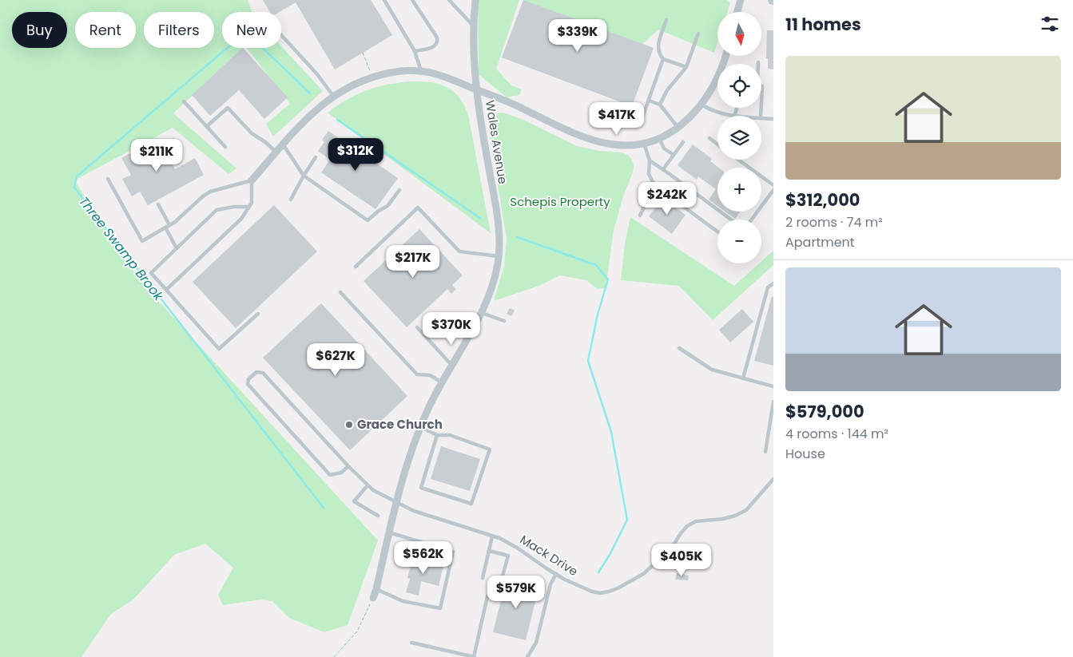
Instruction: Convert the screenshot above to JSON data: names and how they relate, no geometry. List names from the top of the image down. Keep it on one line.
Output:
{"streets":{"street":["Wales Avenue"],"lane":["Mack Drive"]},"crossings":[["Wales Avenue","Mack Drive"]],"water":["Three Swamp Brook"],"parks":["Schepis Property"],"places":["Grace Church"],"north":"bottom","page":{"heading":"11 homes","map_buttons":["+","−"],"chip":["Buy","Rent","Filters","New"],"price":["$339K","$417K","$312K","$211K","$242K","$217K","$370K","$627K","$562K","$405K","$579K"],"list":[{"name":"$312,000","note":"2 rooms · 74 m² · Apartment"},{"name":"$579,000","note":"4 rooms · 144 m² · House"}]}}
